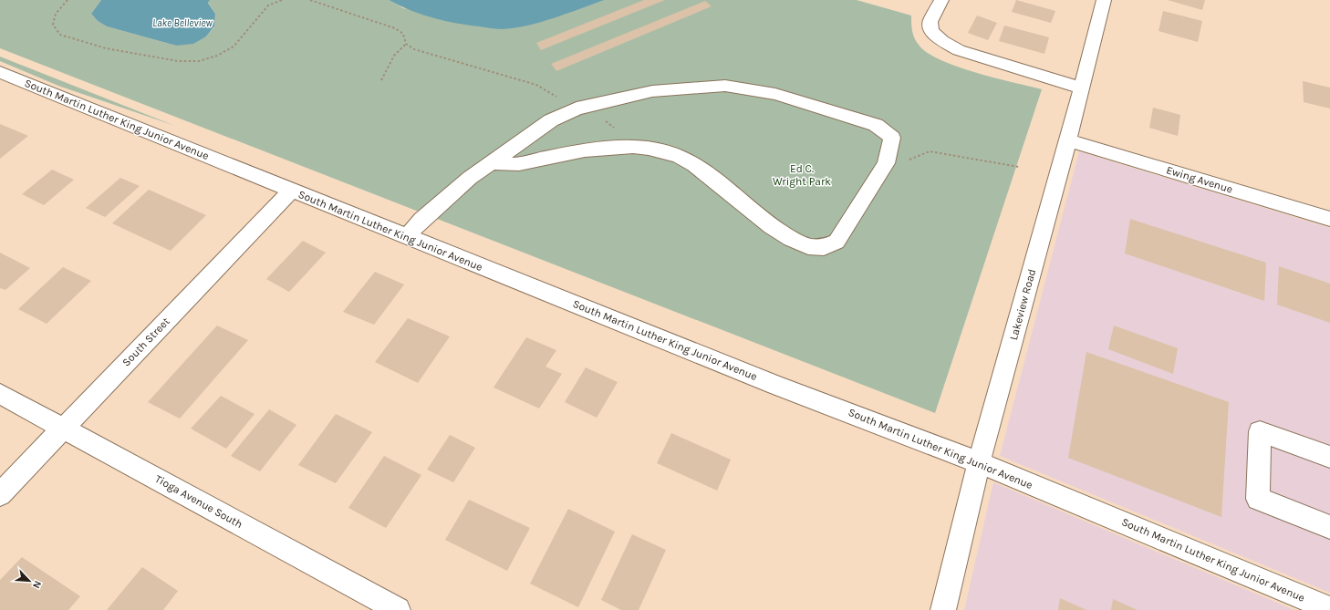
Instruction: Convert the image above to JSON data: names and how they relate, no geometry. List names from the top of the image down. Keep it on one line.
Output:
{"streets":{"street":["South Martin Luther King Junior Avenue","Ewing Avenue","Lakeview Road","South Street","Tioga Avenue South"]},"crossings":[["South Martin Luther King Junior Avenue","Lakeview Road"],["South Martin Luther King Junior Avenue","South Street"],["Ewing Avenue","Lakeview Road"],["South Street","Tioga Avenue South"]],"water":["Lake Belleview"],"parks":["Ed C. Wright Park"],"north":"bottom right"}
